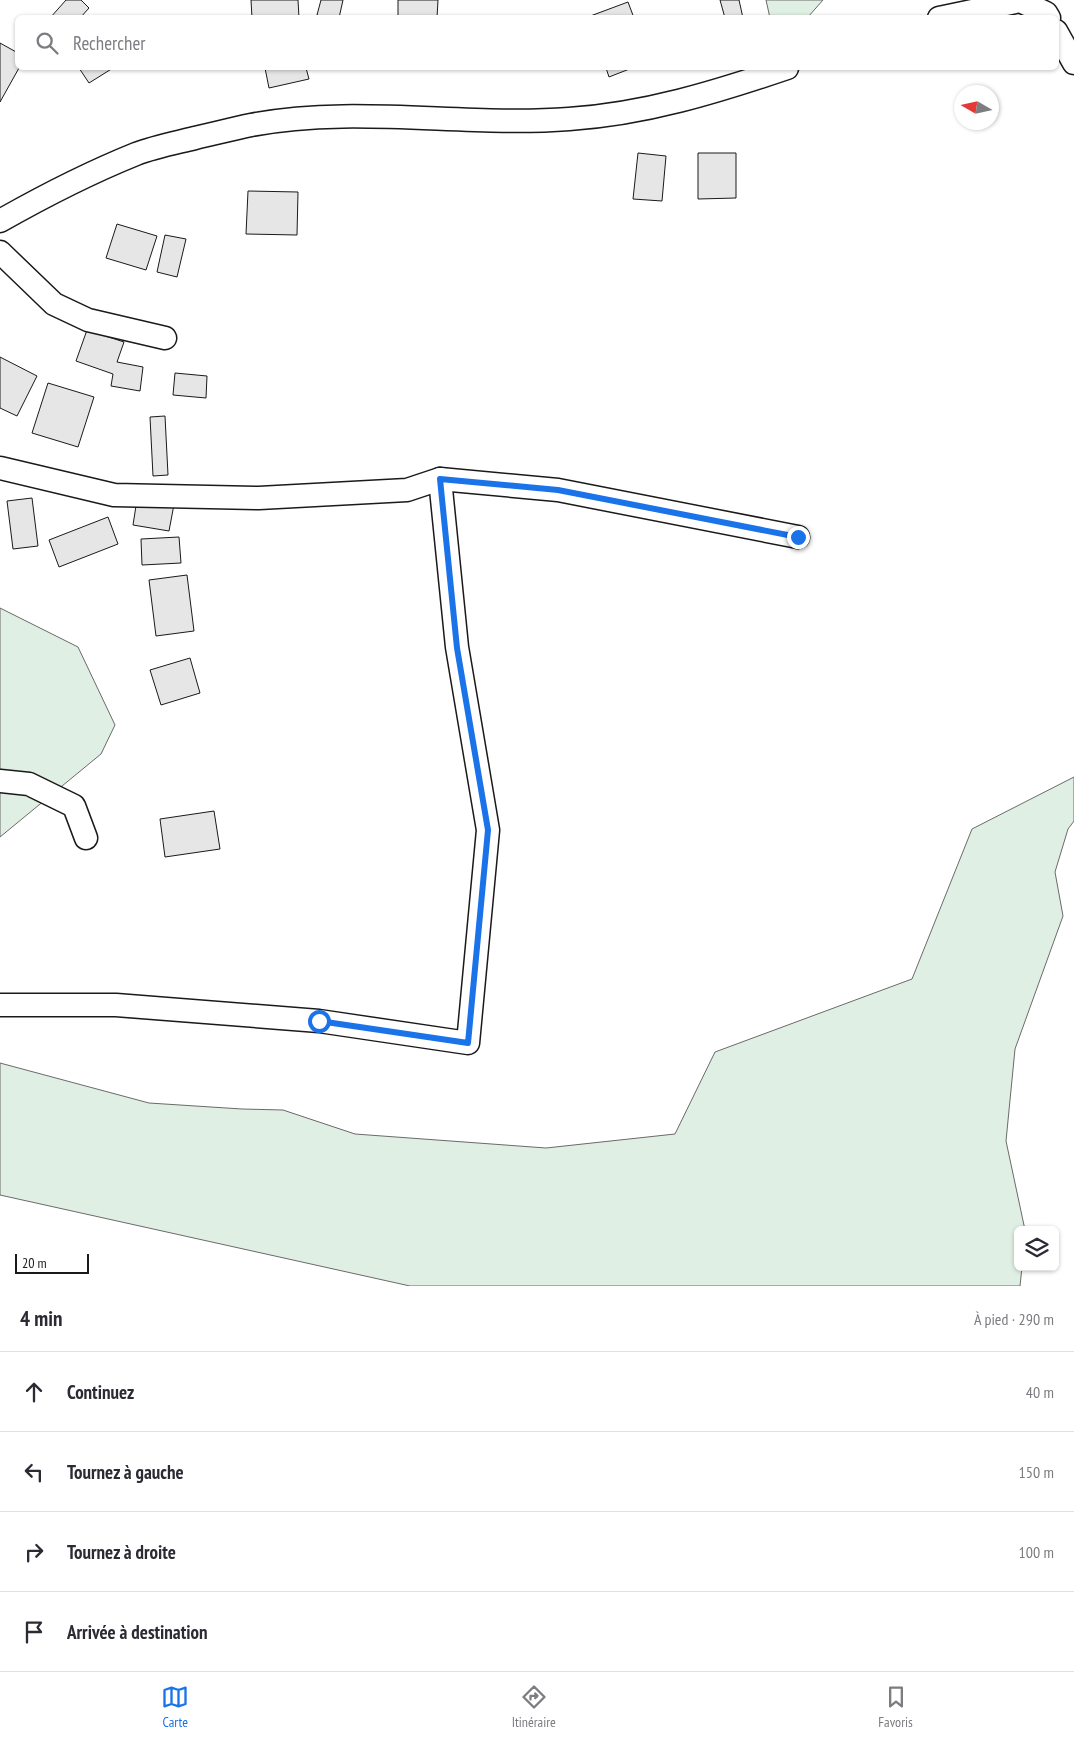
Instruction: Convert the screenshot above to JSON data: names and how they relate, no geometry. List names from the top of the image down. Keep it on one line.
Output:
{"scale_bar":"20 m","north":"left","page":{"search":"Rechercher","scale":"20 m","heading":["4 min","À pied · 290 m"],"list":[["Continuez","40 m"],["Tournez à gauche","150 m"],["Tournez à droite","100 m"],"Arrivée à destination"],"nav":["Carte","Itinéraire","Favoris"]}}
